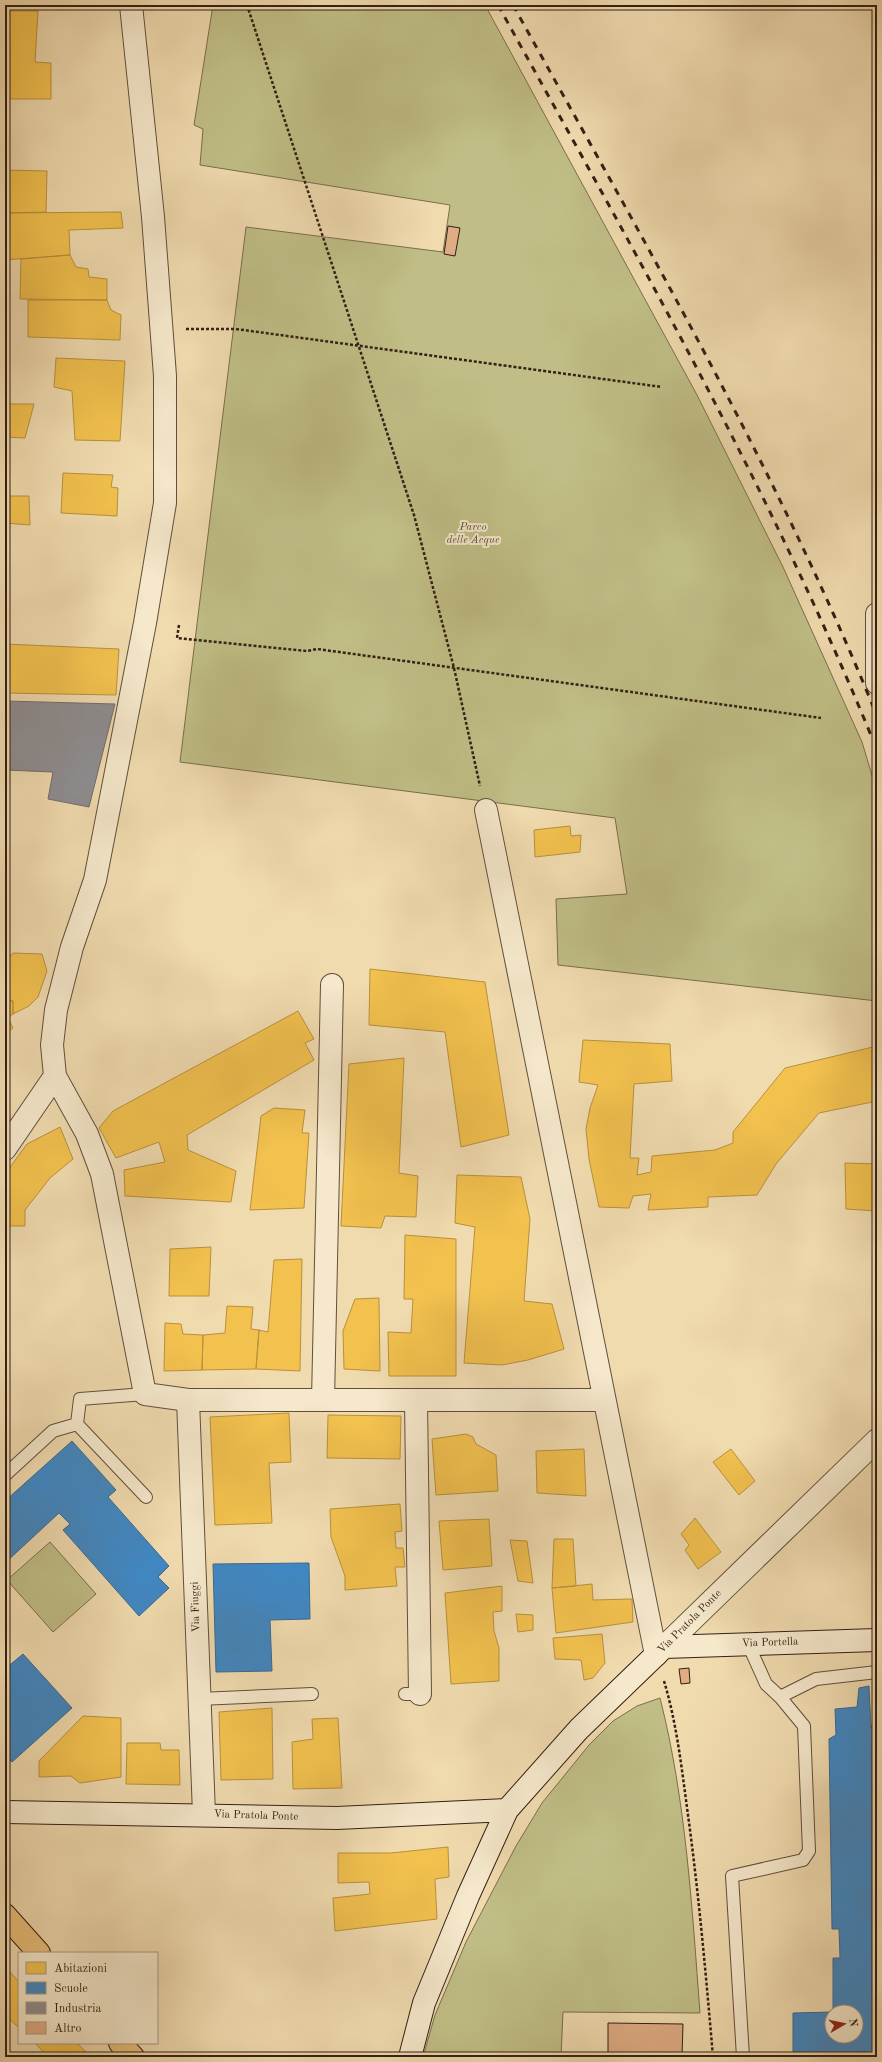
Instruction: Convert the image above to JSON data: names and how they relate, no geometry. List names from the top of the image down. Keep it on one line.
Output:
{"streets":{"street":["Via Fiuggi","Via Pratola Ponte","Via Portella"]},"crossings":[["Via Fiuggi","Via Pratola Ponte"],["Via Pratola Ponte","Via Portella"]],"parks":["Parco delle Acque"],"legend":["Abitazioni","Scuole","Industria","Altro"],"north":"right"}
